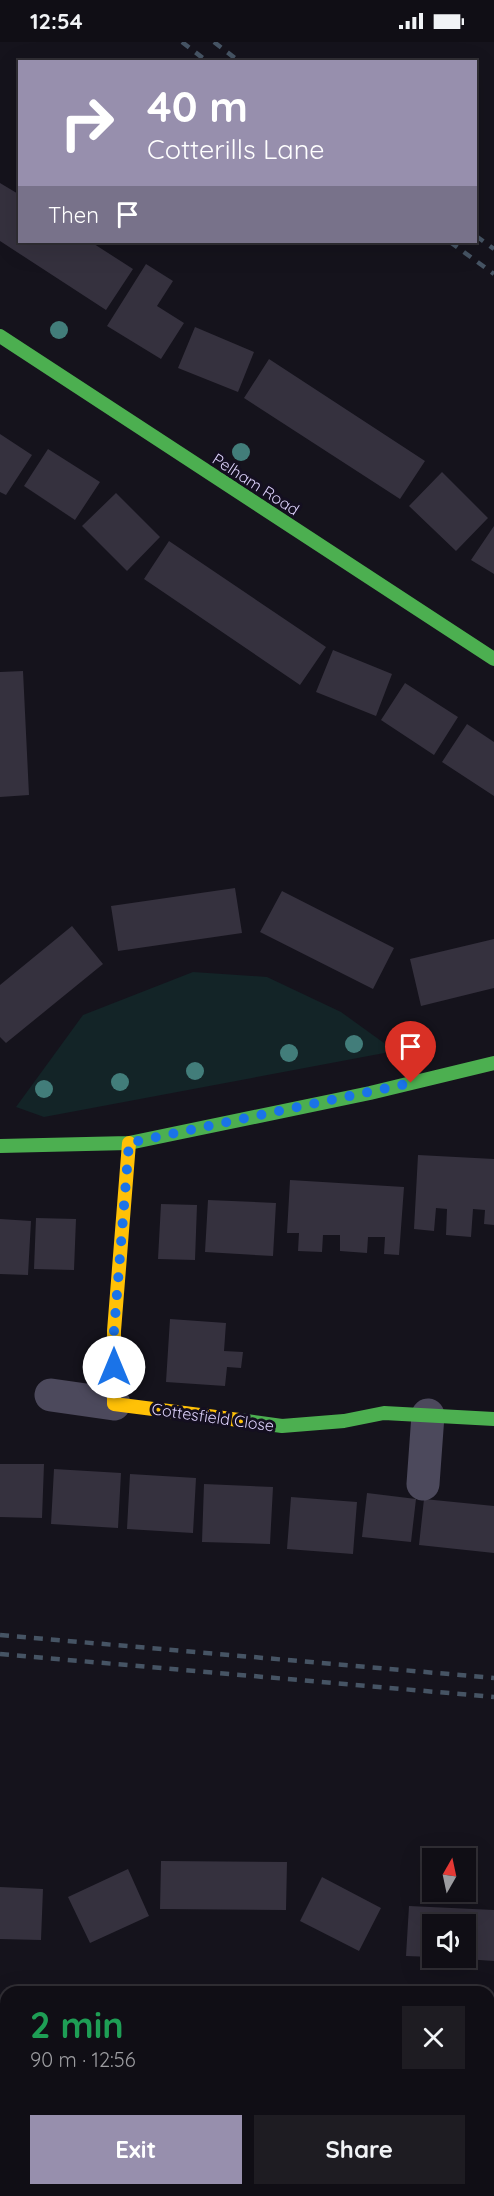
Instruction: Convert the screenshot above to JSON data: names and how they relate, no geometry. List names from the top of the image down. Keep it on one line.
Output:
{"streets":{"street":["Pelham Road","Cottesfield Close"]},"north":"top","page":{"status":"12:54","turn":["40 m","Cotterills Lane"],"then":"Then","heading":["2 min","90 m · 12:56"],"buttons":["Exit","Share"]}}
